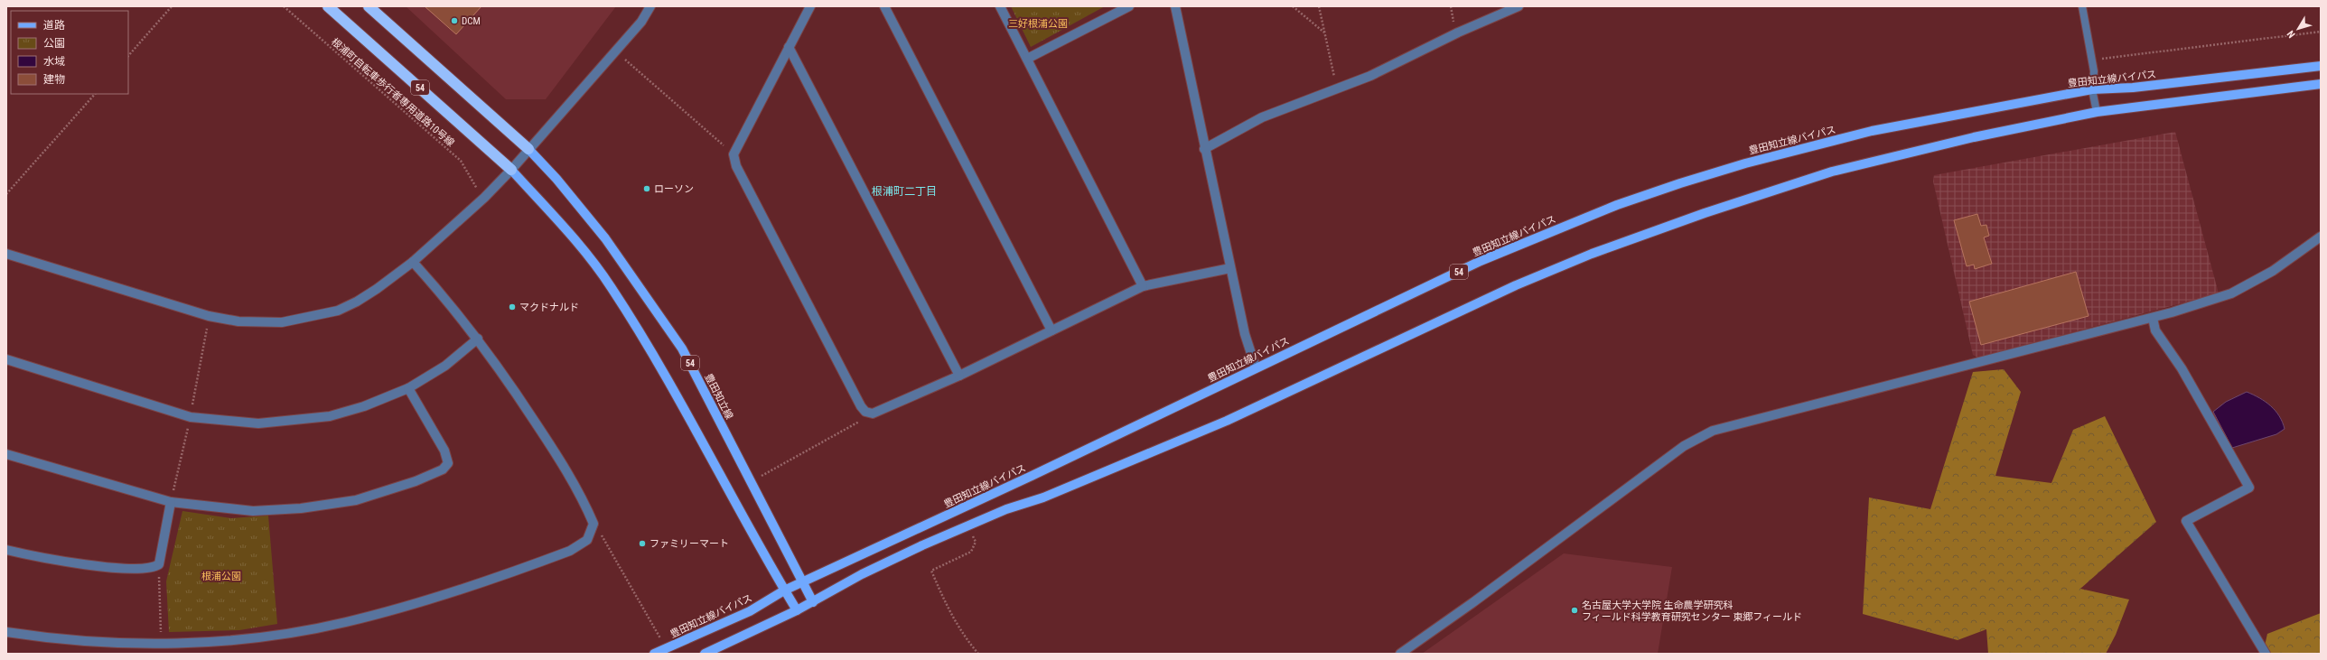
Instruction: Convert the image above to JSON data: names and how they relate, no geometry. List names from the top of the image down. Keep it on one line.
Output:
{"streets":{"highway":["54"],"main road":["豊田知立線バイパス","豊田知立線"],"path":["根浦町自転車歩行者専用道路10号線"]},"crossings":[["豊田知立線バイパス","54"],["豊田知立線バイパス","豊田知立線"],["54","豊田知立線"]],"districts":["根浦町二丁目"],"parks":["三好根浦公園","根浦公園"],"places":["DCM","ローソン","マクドナルド","ファミリーマート","名古屋大学大学院 生命農学研究科 フィールド科学教育研究センター 東郷フィールド"],"legend":["道路","公園","水域","建物"],"north":"bottom left"}
